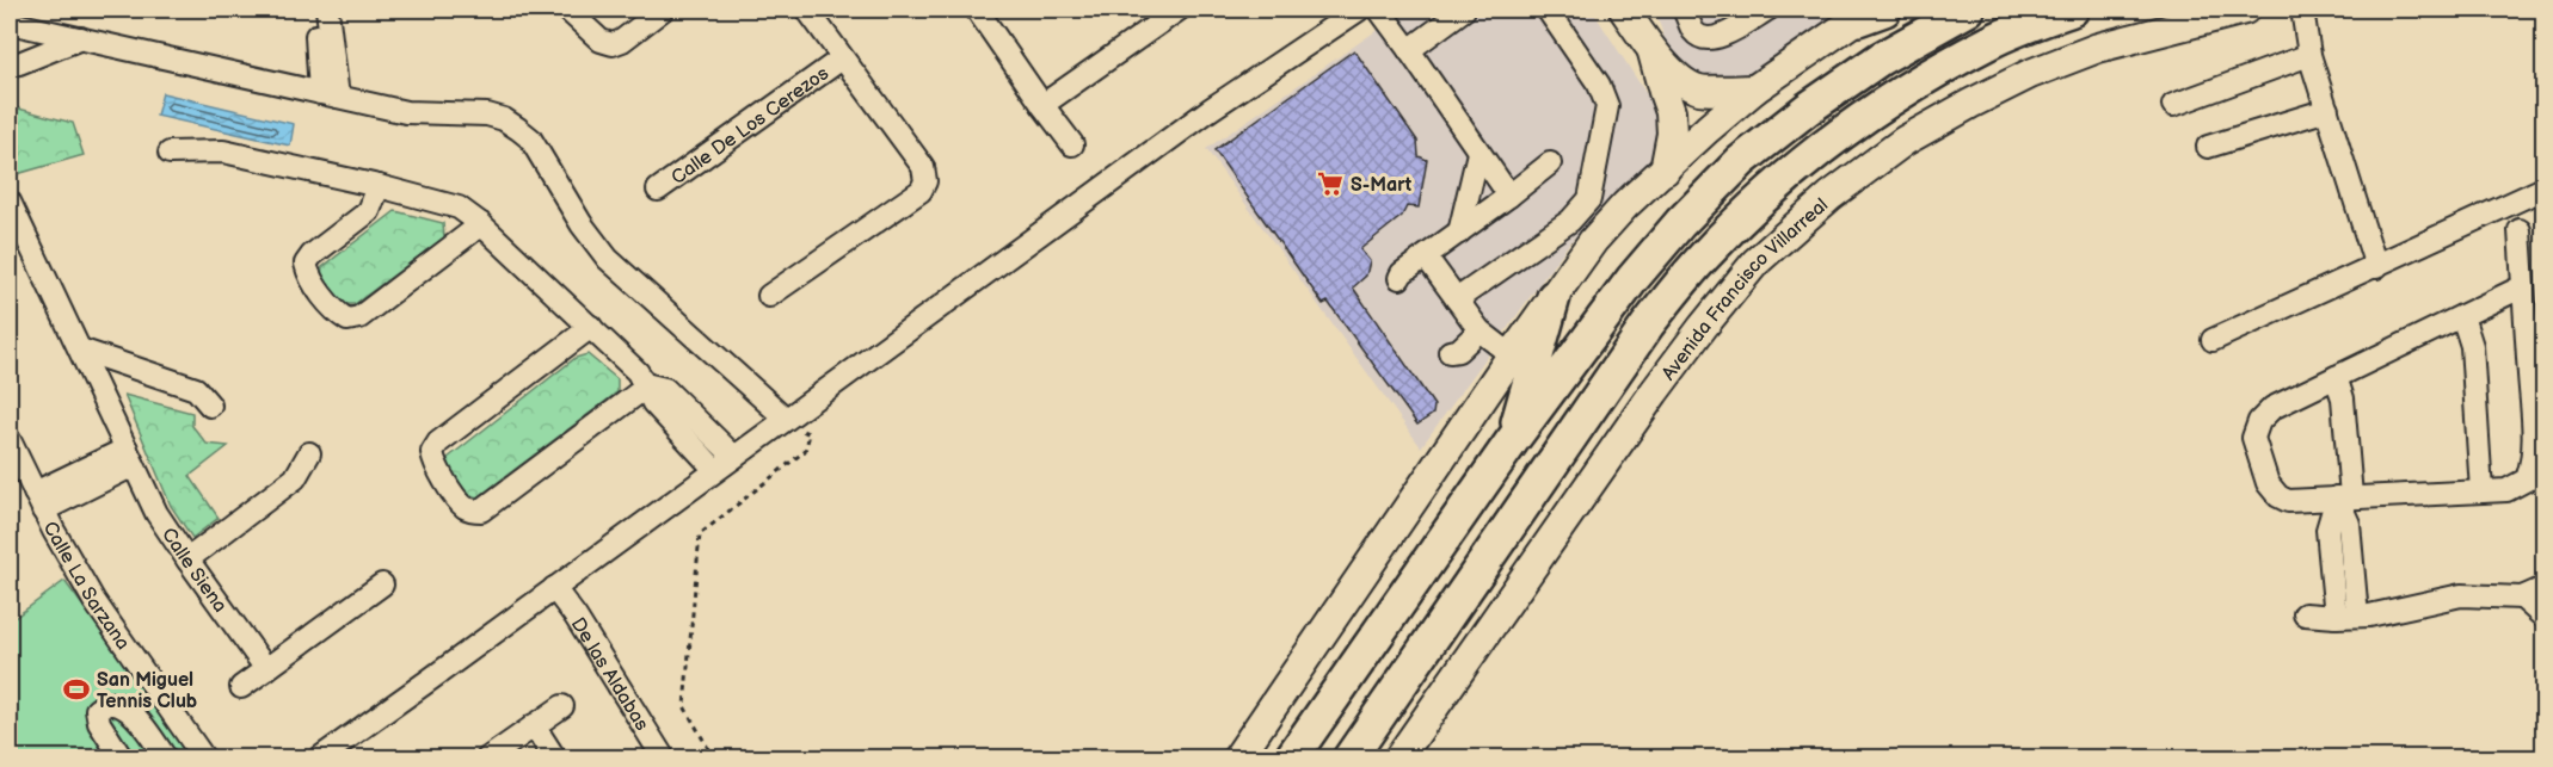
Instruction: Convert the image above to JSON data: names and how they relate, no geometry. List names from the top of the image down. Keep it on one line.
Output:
{"streets":{"main road":["Avenida Francisco Villarreal"],"street":["Calle De Los Cerezos","Calle Siena","Calle La Sarzana","De las Aldabas"]},"places":{"supermarket":["S-Mart"],"sports":["San Miguel Tennis Club"]}}
